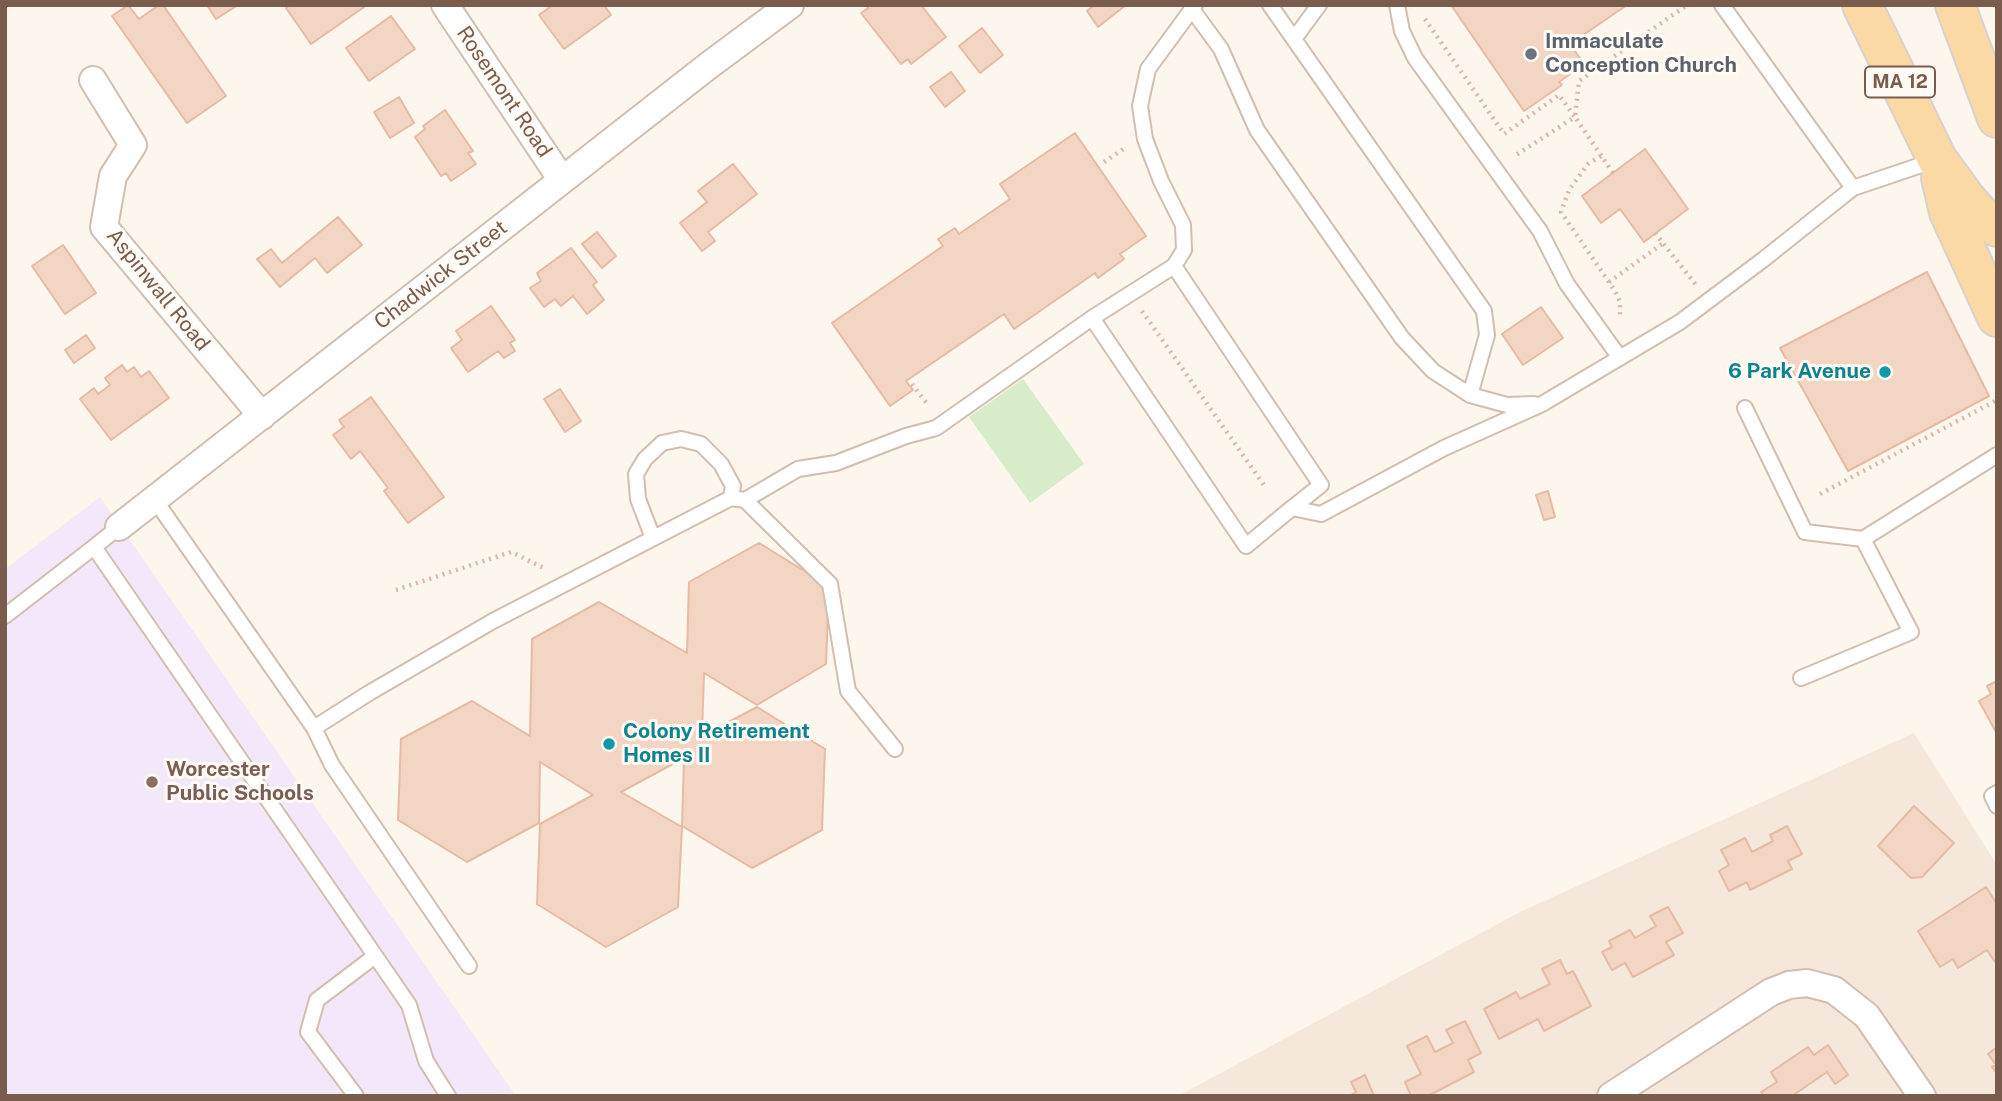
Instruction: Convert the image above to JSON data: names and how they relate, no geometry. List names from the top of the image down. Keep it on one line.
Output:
{"streets":{"main road":["MA 12"],"street":["Rosemont Road","Chadwick Street","Aspinwall Road"]},"crossings":[["Rosemont Road","Chadwick Street"],["Chadwick Street","Aspinwall Road"]],"places":["Immaculate Conception Church","6 Park Avenue","Colony Retirement Homes II","Worcester Public Schools"]}
